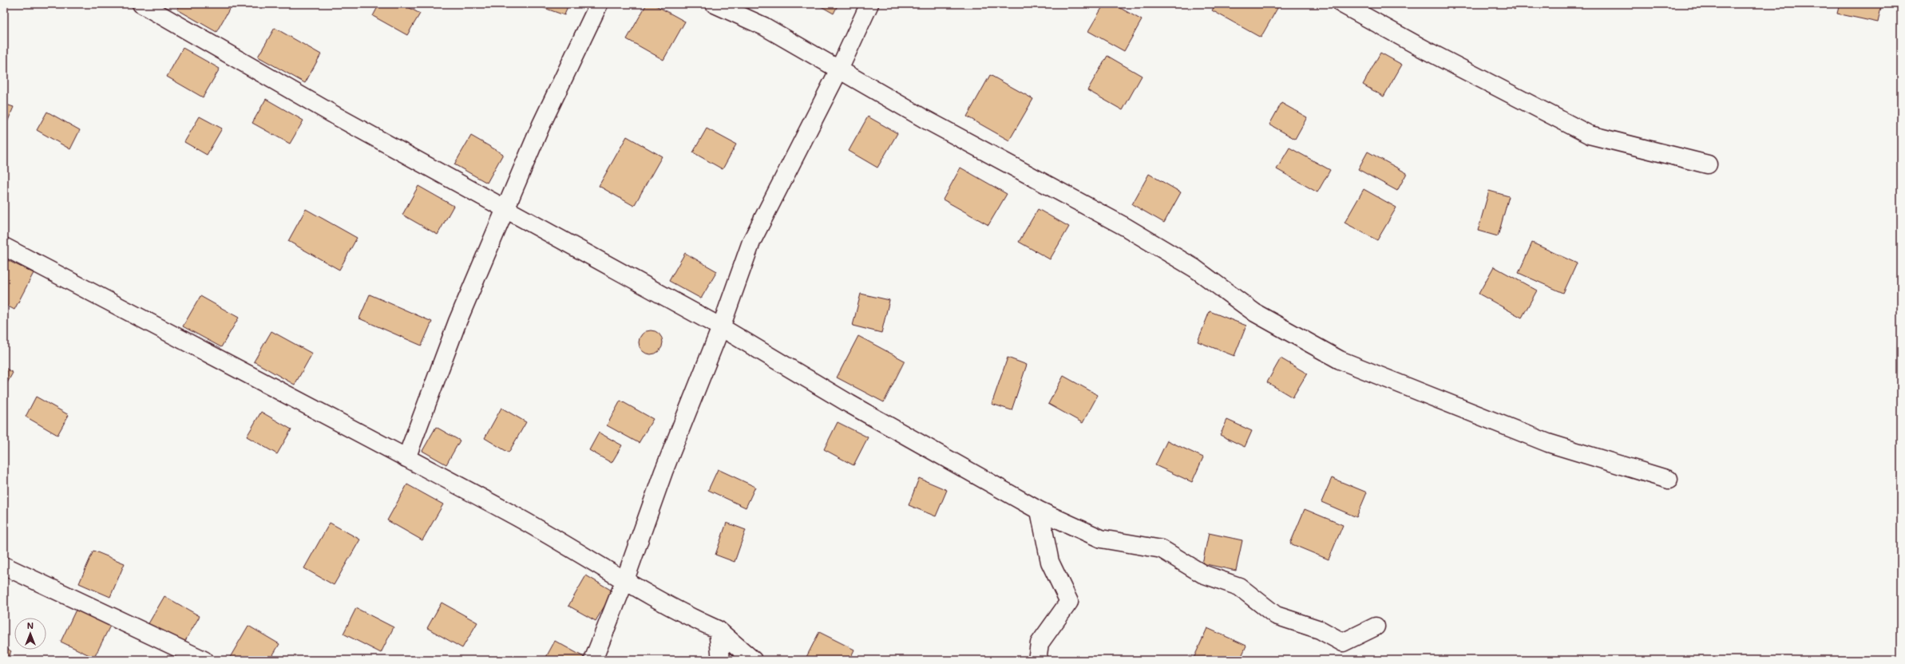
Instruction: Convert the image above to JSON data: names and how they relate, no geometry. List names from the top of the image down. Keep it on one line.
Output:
{"north":"top"}
